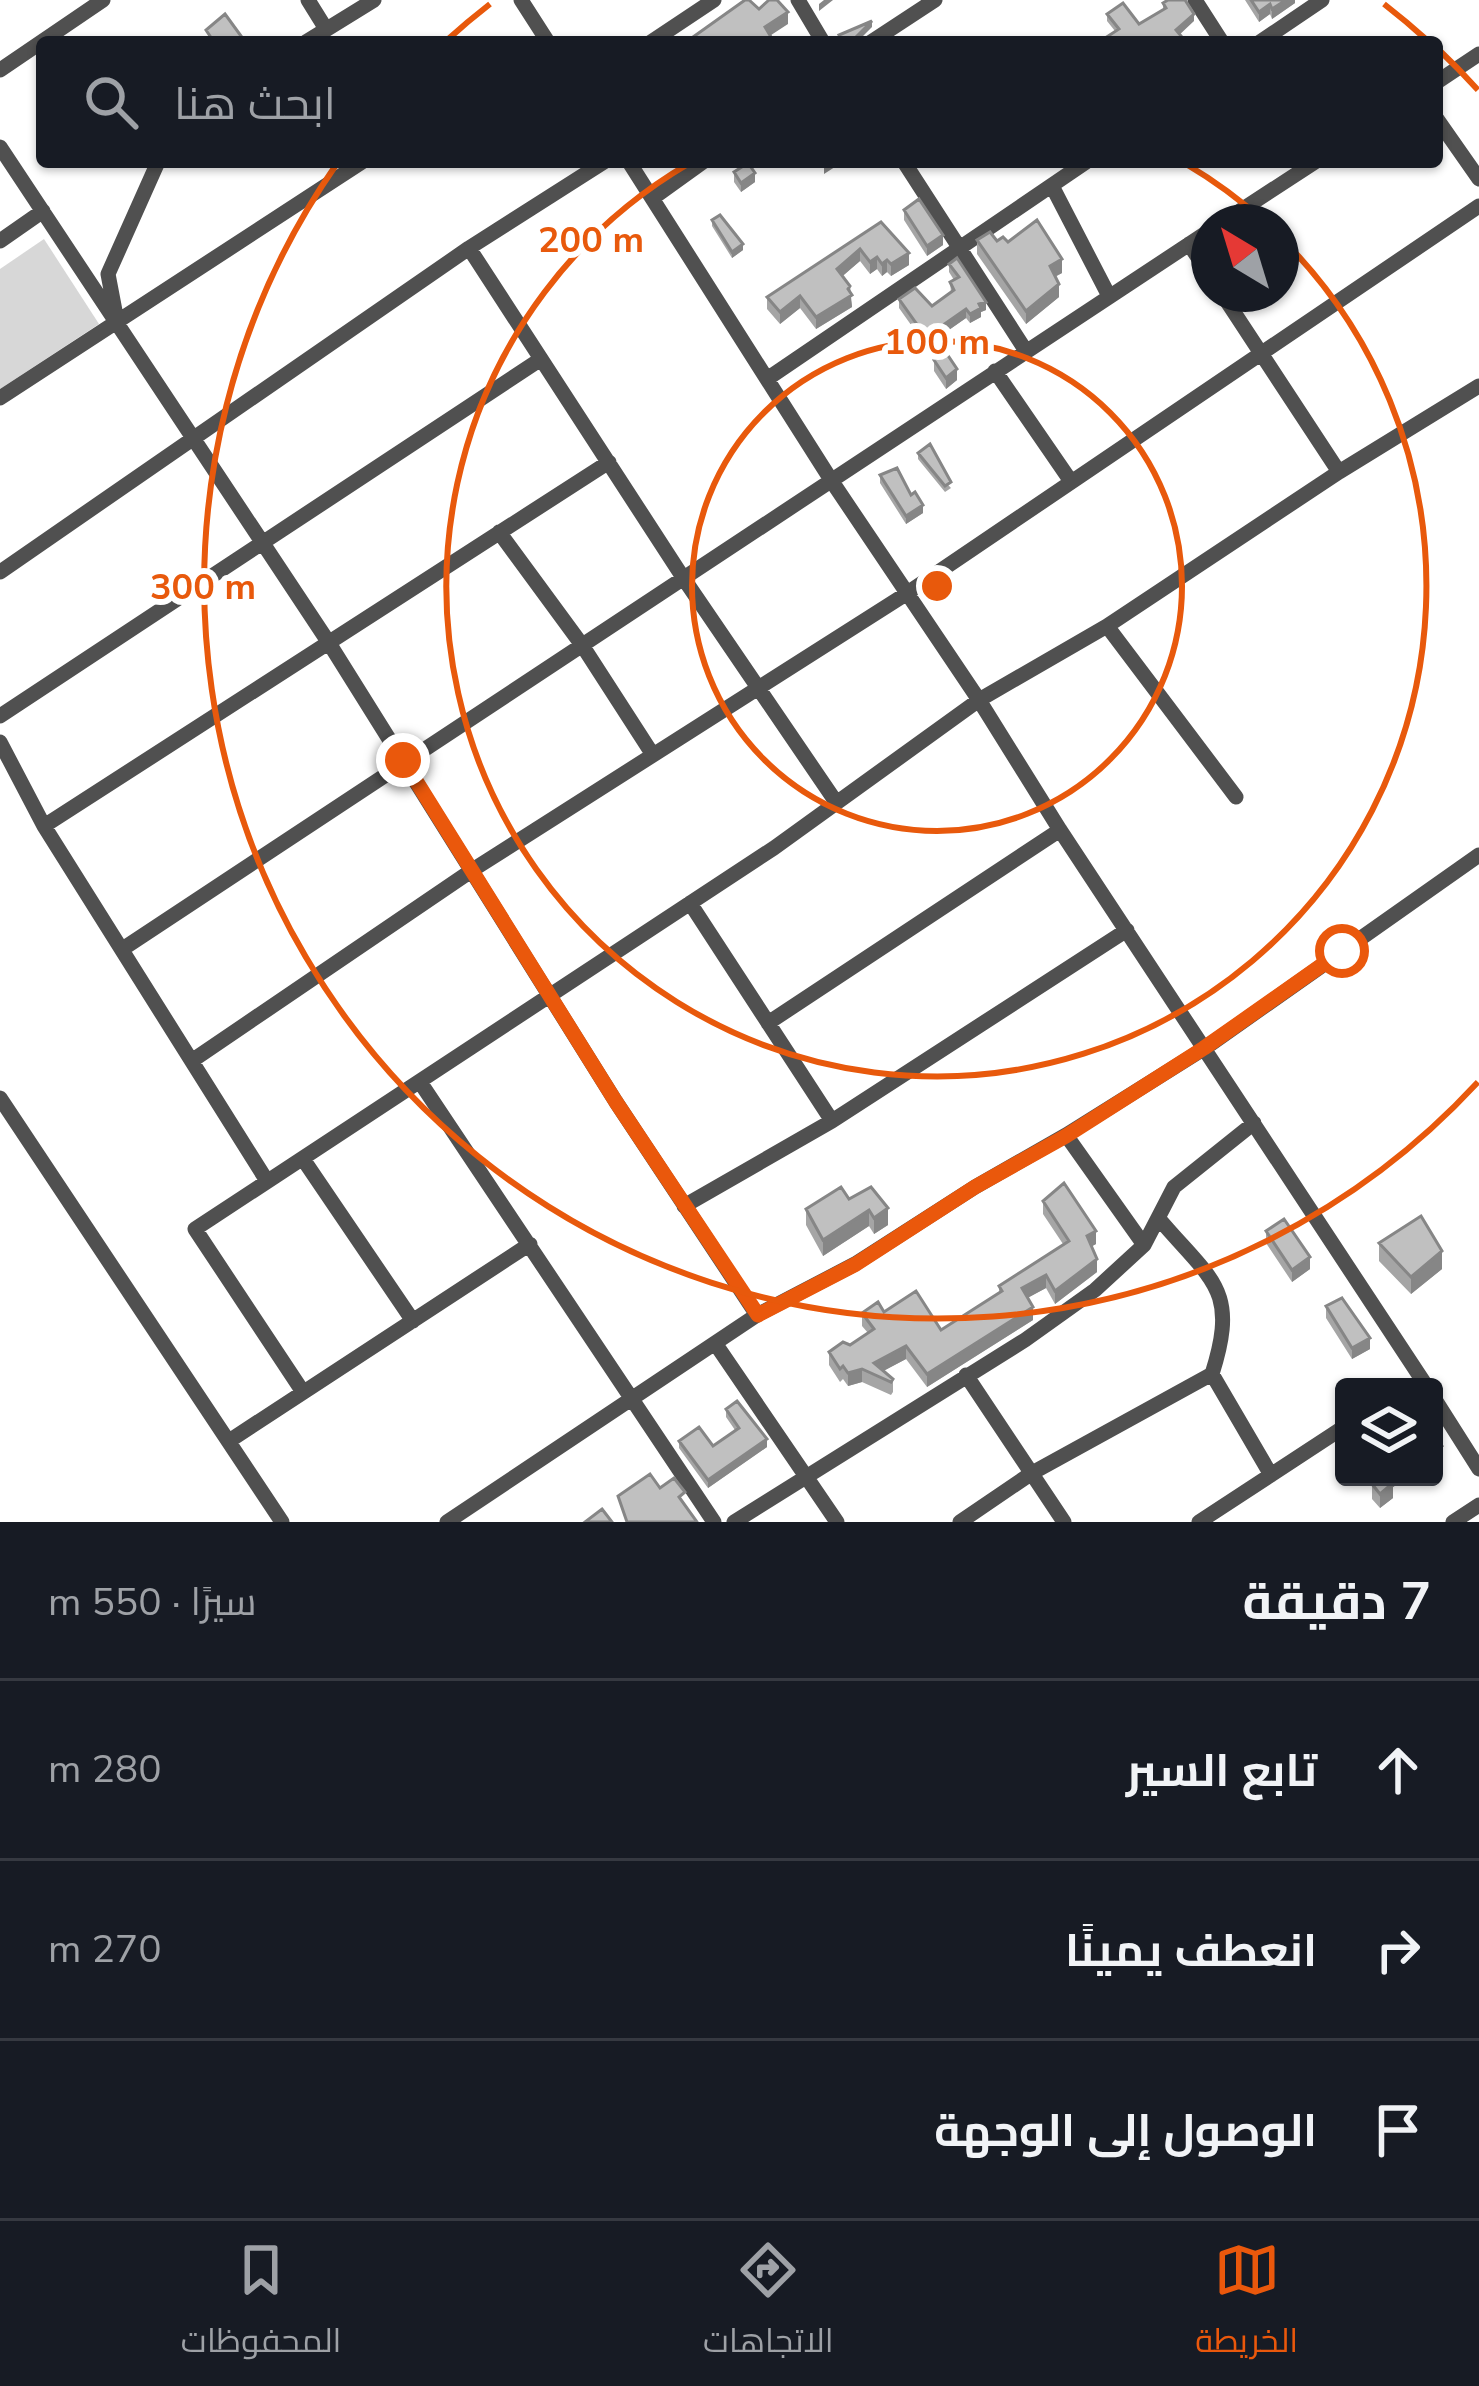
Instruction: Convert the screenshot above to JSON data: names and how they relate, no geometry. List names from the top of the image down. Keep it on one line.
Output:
{"north":"top left","page":{"search":"ابحث هنا","heading":["7 دقيقة","سيرًا · 550 m"],"list":[["تابع السير","280 m"],["انعطف يمينًا","270 m"],"الوصول إلى الوجهة"],"nav":["الخريطة","الاتجاهات","المحفوظات"]},"rings":["200 m","100 m","300 m"]}
